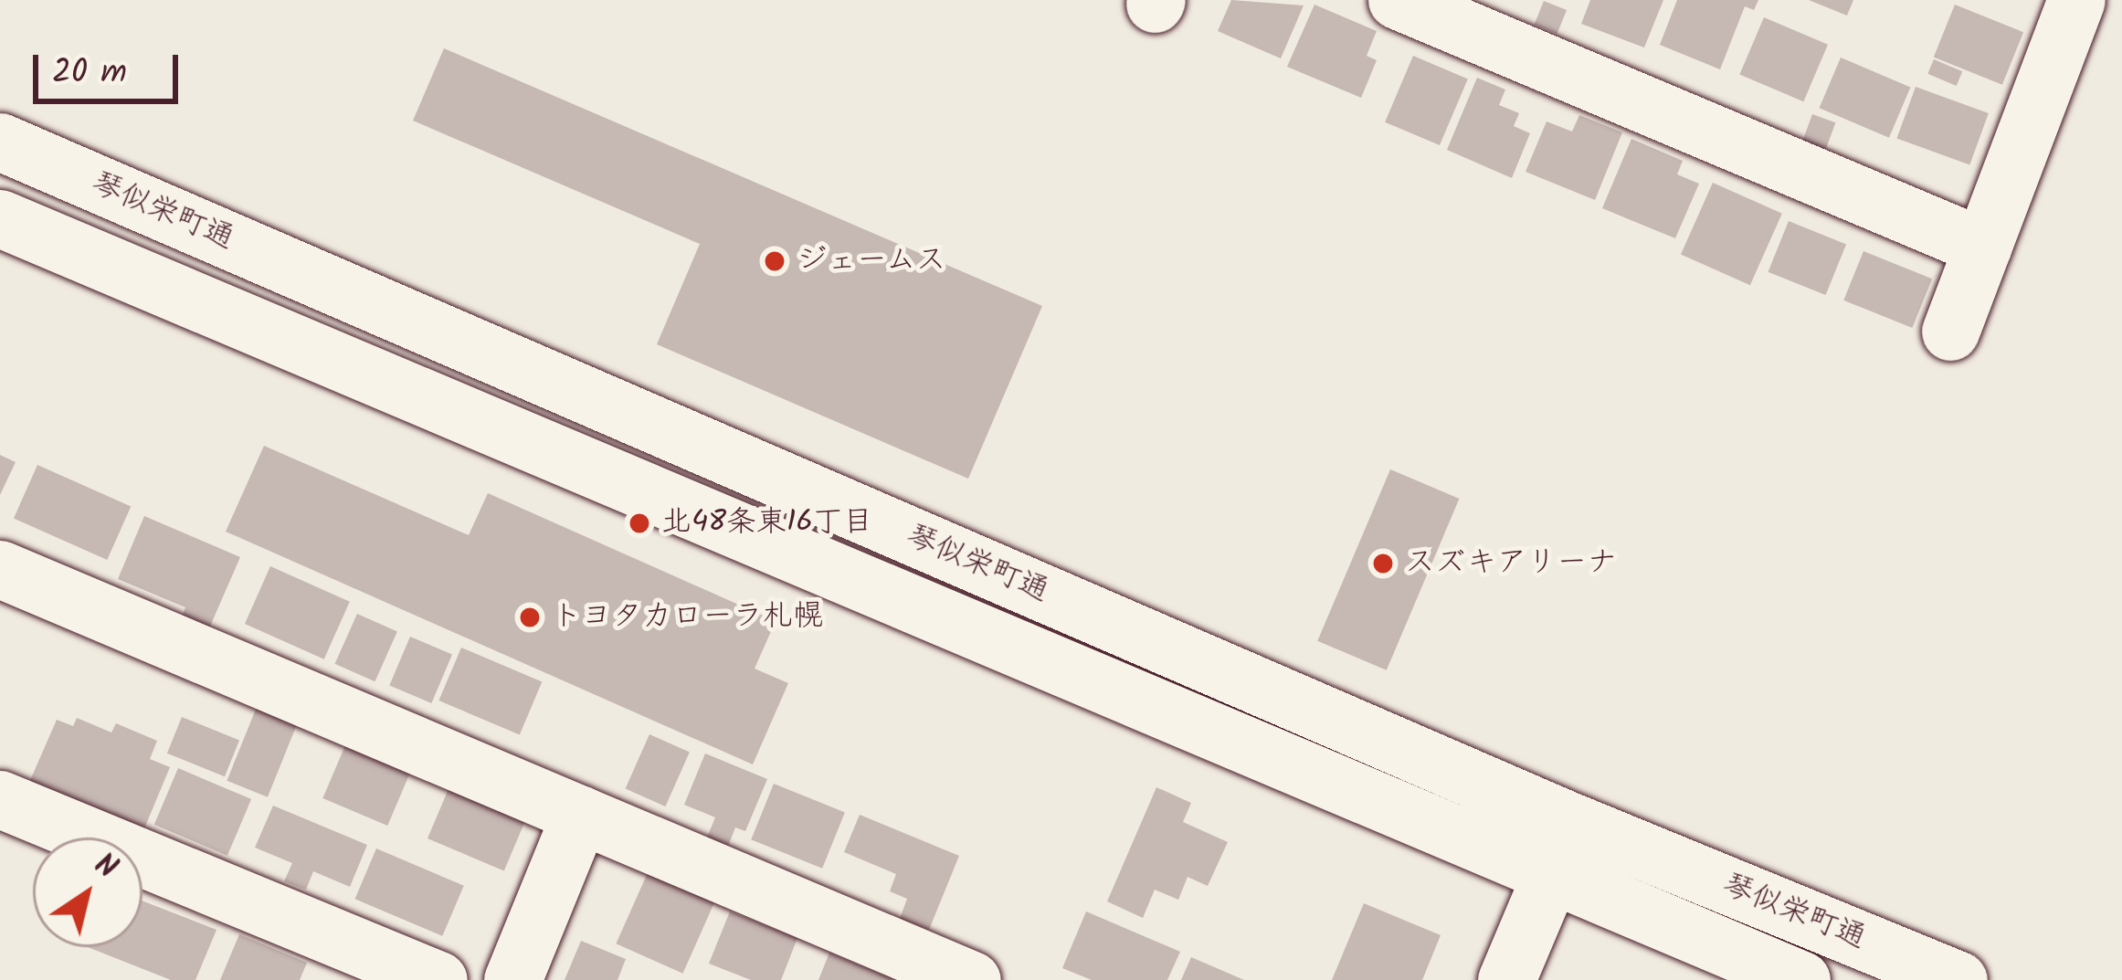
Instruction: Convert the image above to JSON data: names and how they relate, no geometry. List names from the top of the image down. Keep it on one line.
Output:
{"streets":{"street":["琴似栄町通"]},"places":["ジェームス","北48条東16丁目","スズキアリーナ","トヨタカローラ札幌"],"scale_bar":"20 m","north":"top right"}
